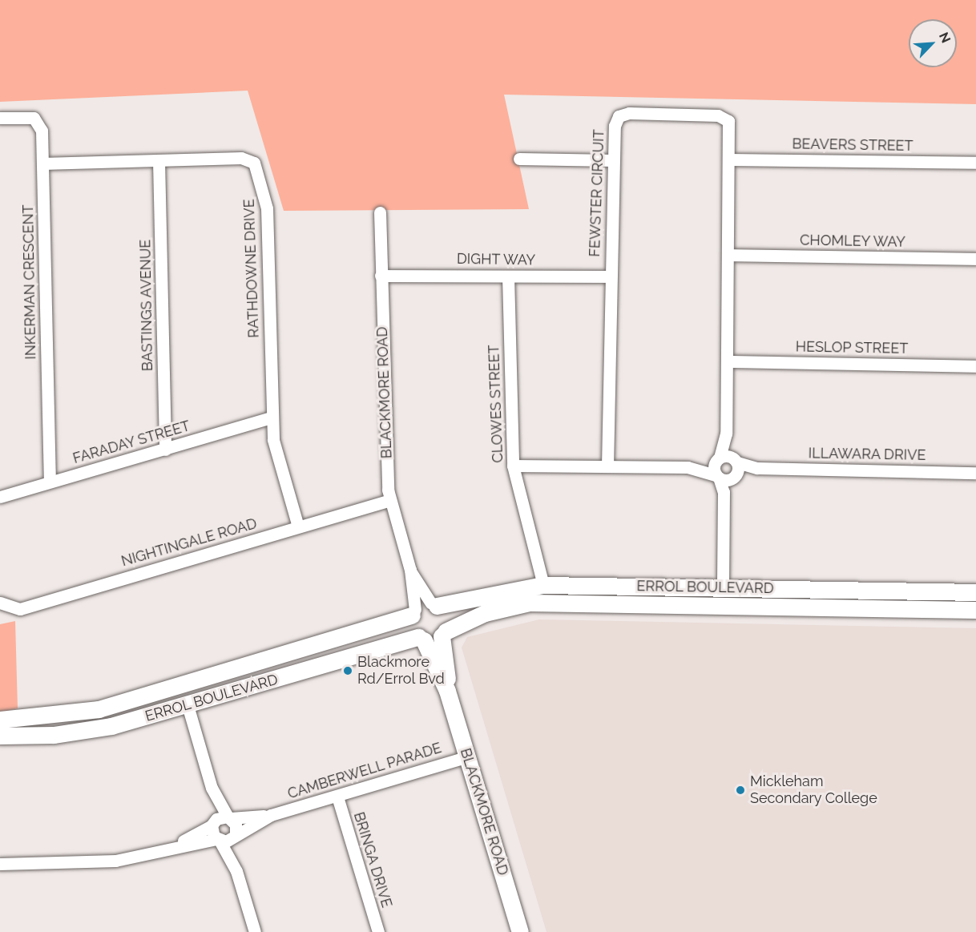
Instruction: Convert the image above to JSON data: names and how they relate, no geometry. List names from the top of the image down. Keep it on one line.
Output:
{"streets":{"street":["BEAVERS STREET","FEWSTER CIRCUIT","CHOMLEY WAY","DIGHT WAY","RATHDOWNE DRIVE","INKERMAN CRESCENT","BASTINGS AVENUE","HESLOP STREET","BLACKMORE ROAD","CLOWES STREET","FARADAY STREET","ILLAWARA DRIVE","NIGHTINGALE ROAD","ERROL BOULEVARD","CAMBERWELL PARADE","BRINGA DRIVE"]},"crossings":[["BEAVERS STREET","FEWSTER CIRCUIT"],["FEWSTER CIRCUIT","CHOMLEY WAY"],["FEWSTER CIRCUIT","DIGHT WAY"],["FEWSTER CIRCUIT","HESLOP STREET"],["FEWSTER CIRCUIT","ILLAWARA DRIVE"],["DIGHT WAY","BLACKMORE ROAD"],["DIGHT WAY","CLOWES STREET"],["RATHDOWNE DRIVE","INKERMAN CRESCENT"],["RATHDOWNE DRIVE","BASTINGS AVENUE"],["RATHDOWNE DRIVE","FARADAY STREET"],["RATHDOWNE DRIVE","NIGHTINGALE ROAD"],["INKERMAN CRESCENT","FARADAY STREET"],["BASTINGS AVENUE","FARADAY STREET"],["BLACKMORE ROAD","NIGHTINGALE ROAD"],["BLACKMORE ROAD","ERROL BOULEVARD"],["BLACKMORE ROAD","CAMBERWELL PARADE"],["CLOWES STREET","ERROL BOULEVARD"],["CAMBERWELL PARADE","BRINGA DRIVE"]],"places":["Blackmore Rd/Errol Bvd","Mickleham Secondary College"],"north":"top right"}
